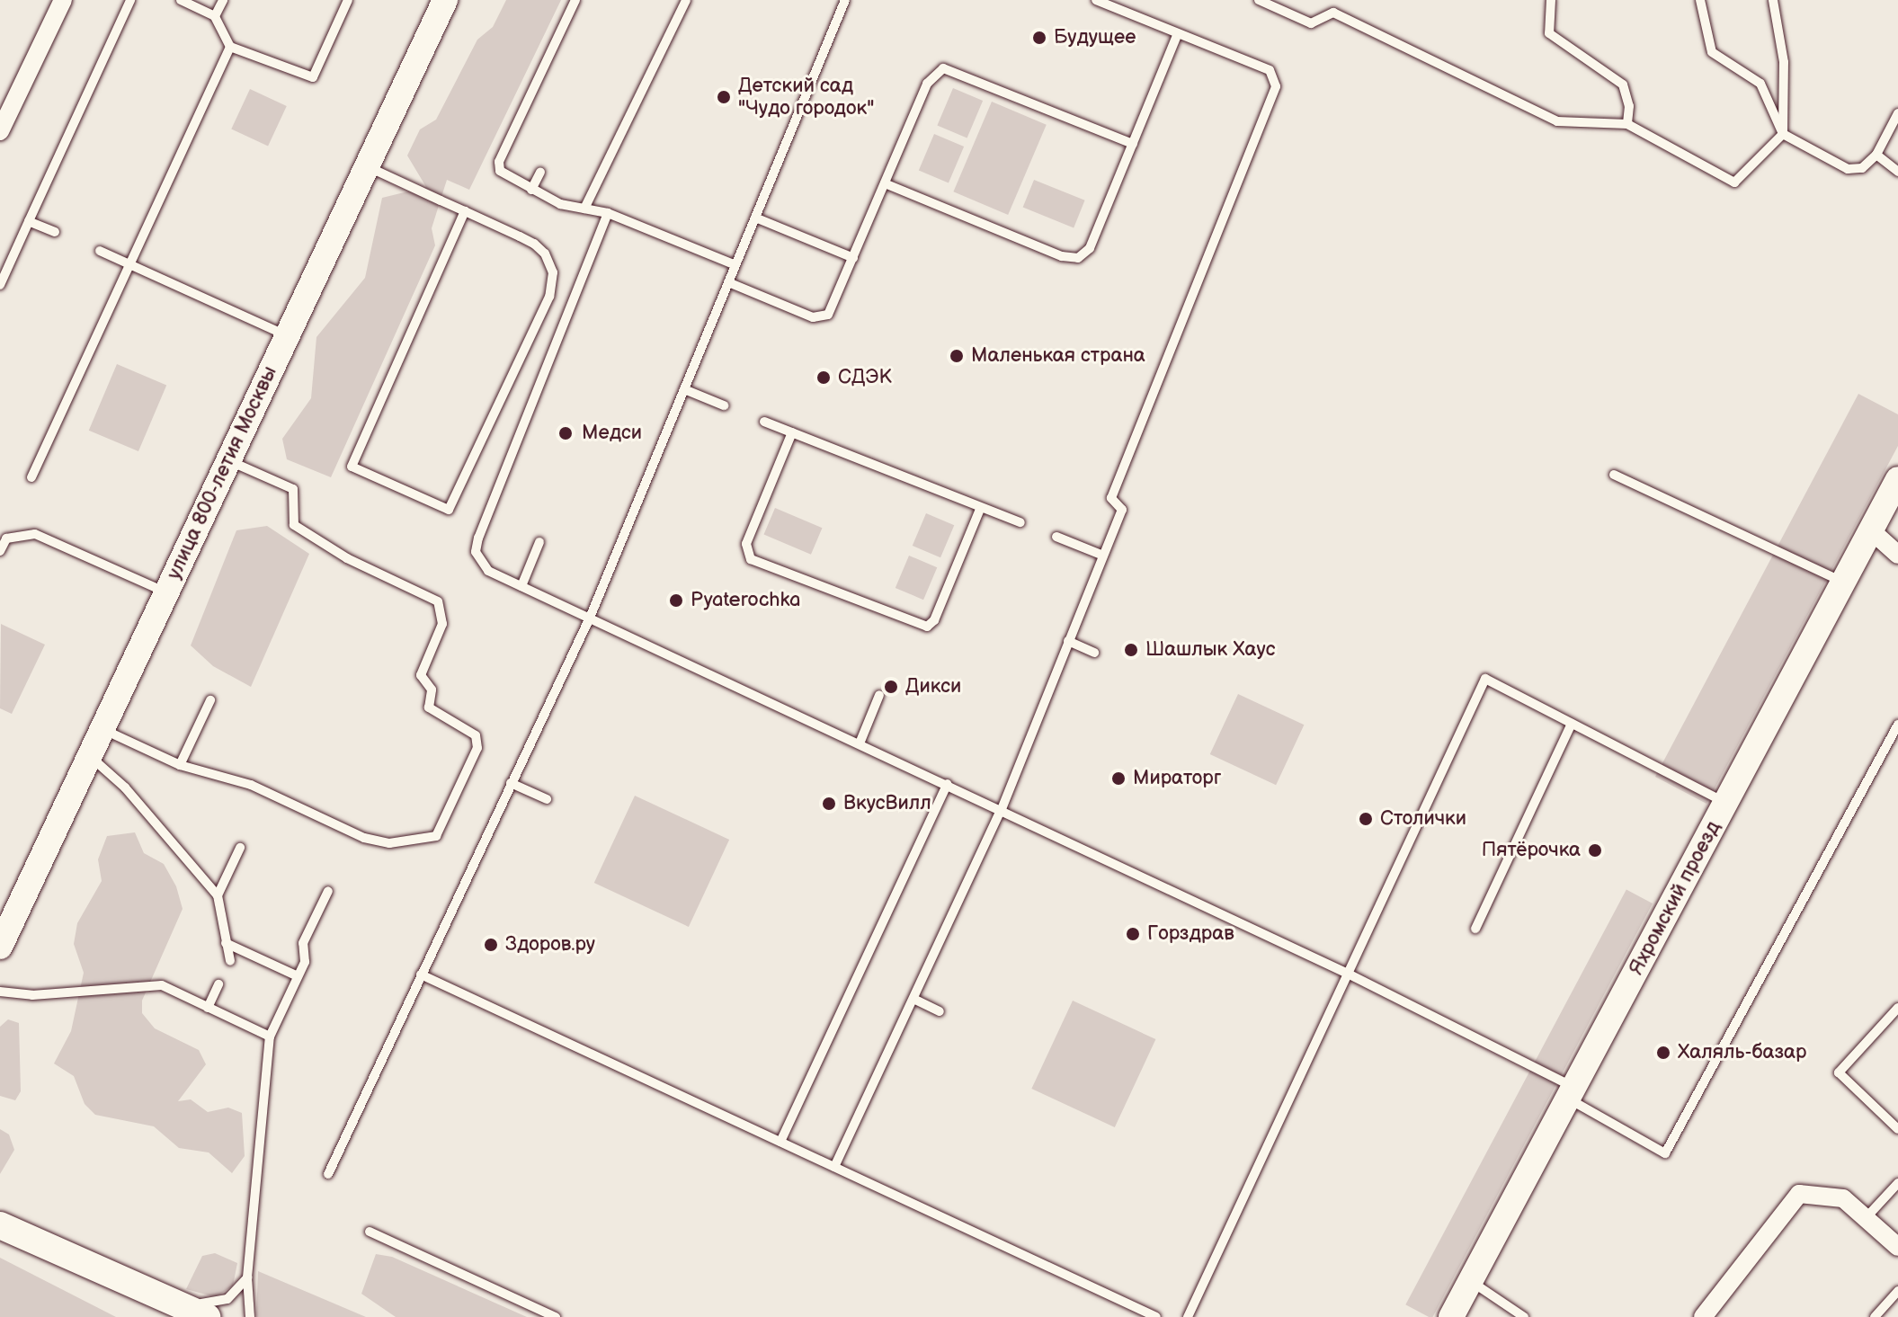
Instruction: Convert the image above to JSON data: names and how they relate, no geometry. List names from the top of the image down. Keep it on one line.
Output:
{"streets":{"main road":["улица 800-летия Москвы","Яхромский проезд"]},"places":["Будущее","Детский сад \"Чудо городок\"","Маленькая страна","СДЭК","Медси","Pyaterochka","Шашлык Хаус","Дикси","Мираторг","ВкусВилл","Столички","Пятёрочка","Горздрав","Здоров.ру","Халяль-базар"]}
